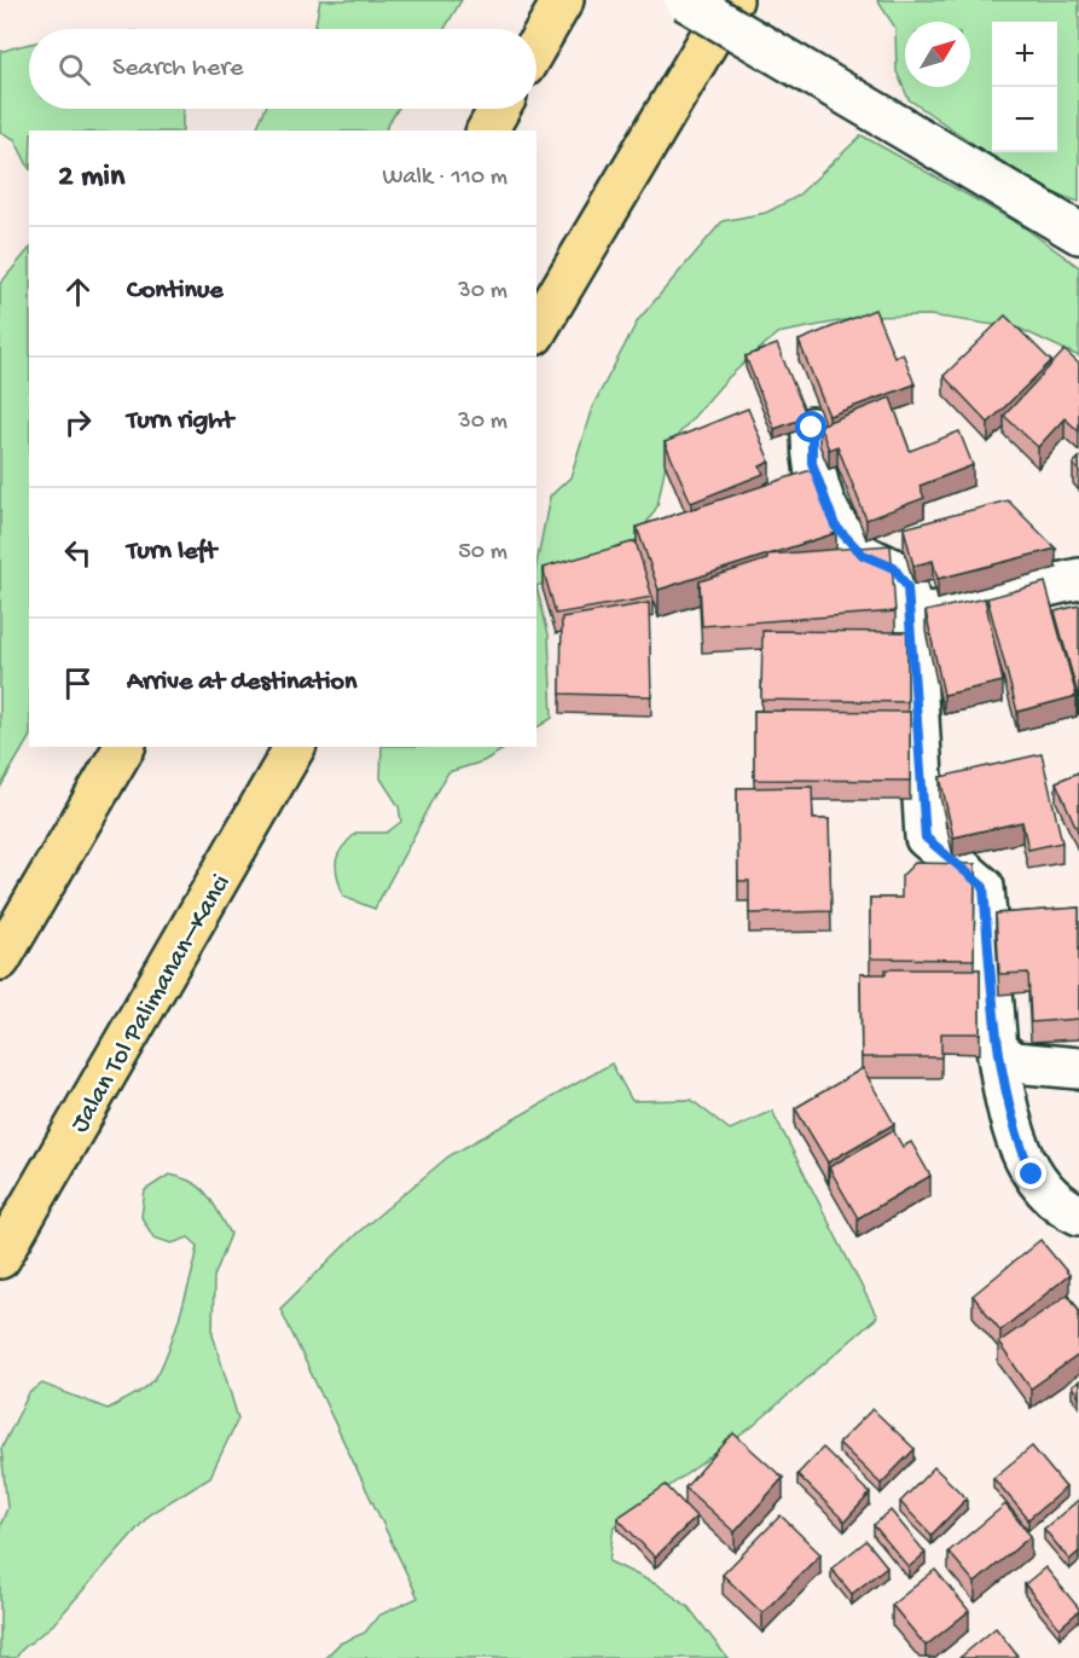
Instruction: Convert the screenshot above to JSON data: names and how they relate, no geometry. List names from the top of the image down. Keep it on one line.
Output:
{"streets":{"highway":["Jalan Tol Palimanan–Kanci"]},"north":"top right","page":{"map_buttons":["+","−"],"search":"Search here","heading":["2 min","Walk · 110 m"],"list":[["Continue","30 m"],["Turn right","30 m"],["Turn left","50 m"],"Arrive at destination"]}}
